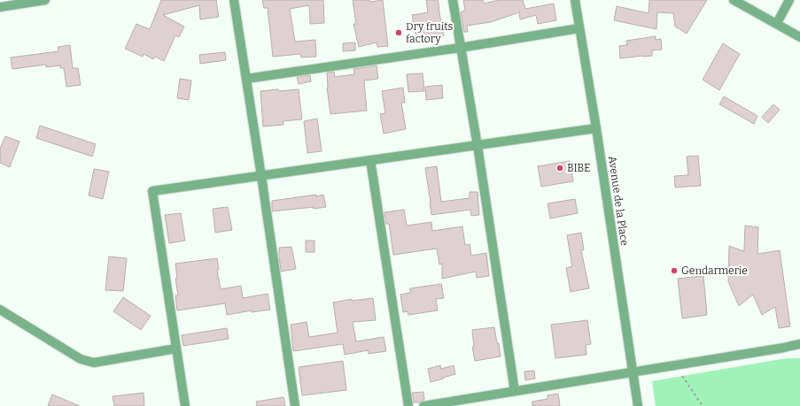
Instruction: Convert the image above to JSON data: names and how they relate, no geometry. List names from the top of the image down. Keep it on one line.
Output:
{"streets":{"street":["Avenue de la Place"]},"places":["Dry fruits factory","BIBE","Gendarmerie"]}
